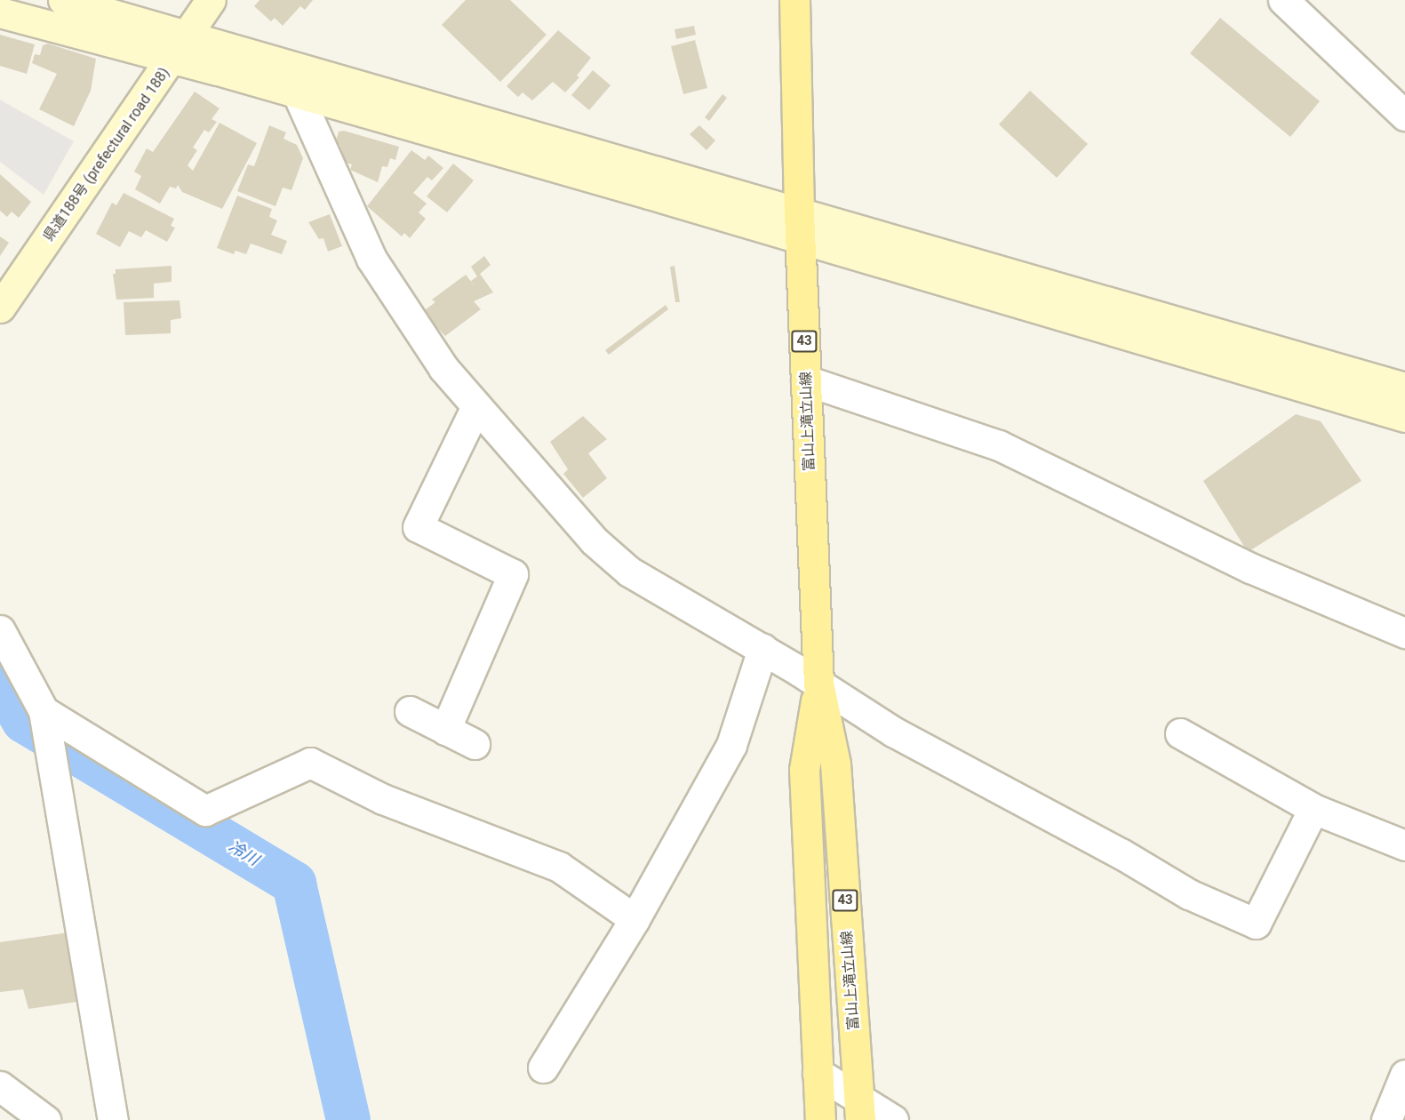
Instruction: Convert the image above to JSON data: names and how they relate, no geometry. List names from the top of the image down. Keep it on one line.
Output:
{"streets":{"main road":["43","富山上滝立山線"],"street":["県道188号 (prefectural road 188)"]},"water":["冷川"]}
